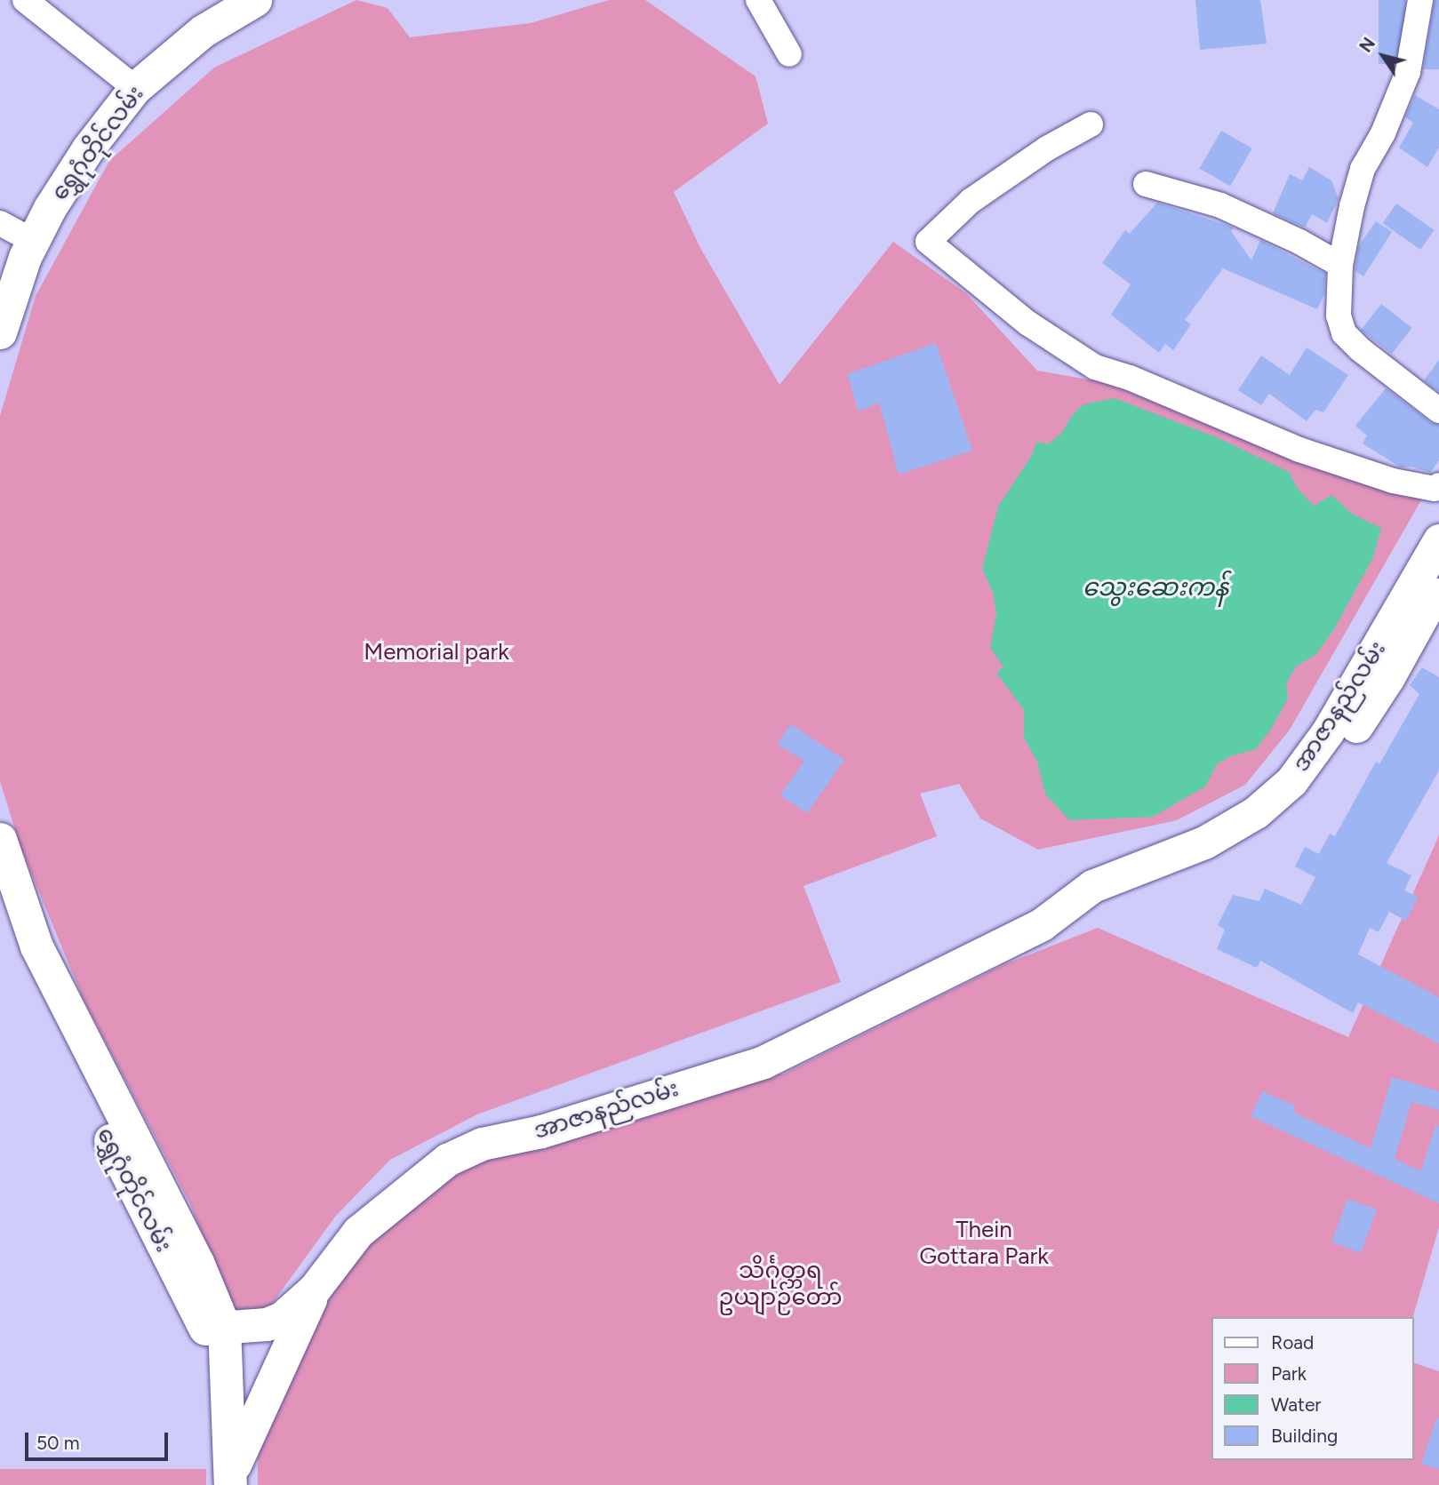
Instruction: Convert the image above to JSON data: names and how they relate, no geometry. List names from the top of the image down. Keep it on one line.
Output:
{"streets":{"main road":["ရွှေဂုံတိုင်လမ်း","အာဇာနည်လမ်း"]},"crossings":[["ရွှေဂုံတိုင်လမ်း","အာဇာနည်လမ်း"]],"water":["သွေးဆေးကန်"],"parks":["Memorial park","Thein Gottara Park","သိင်္ဂုတ္တရ ဥယျာဉ်တော်"],"legend":["Road","Park","Water","Building"],"scale_bar":"50 m","north":"top left"}
